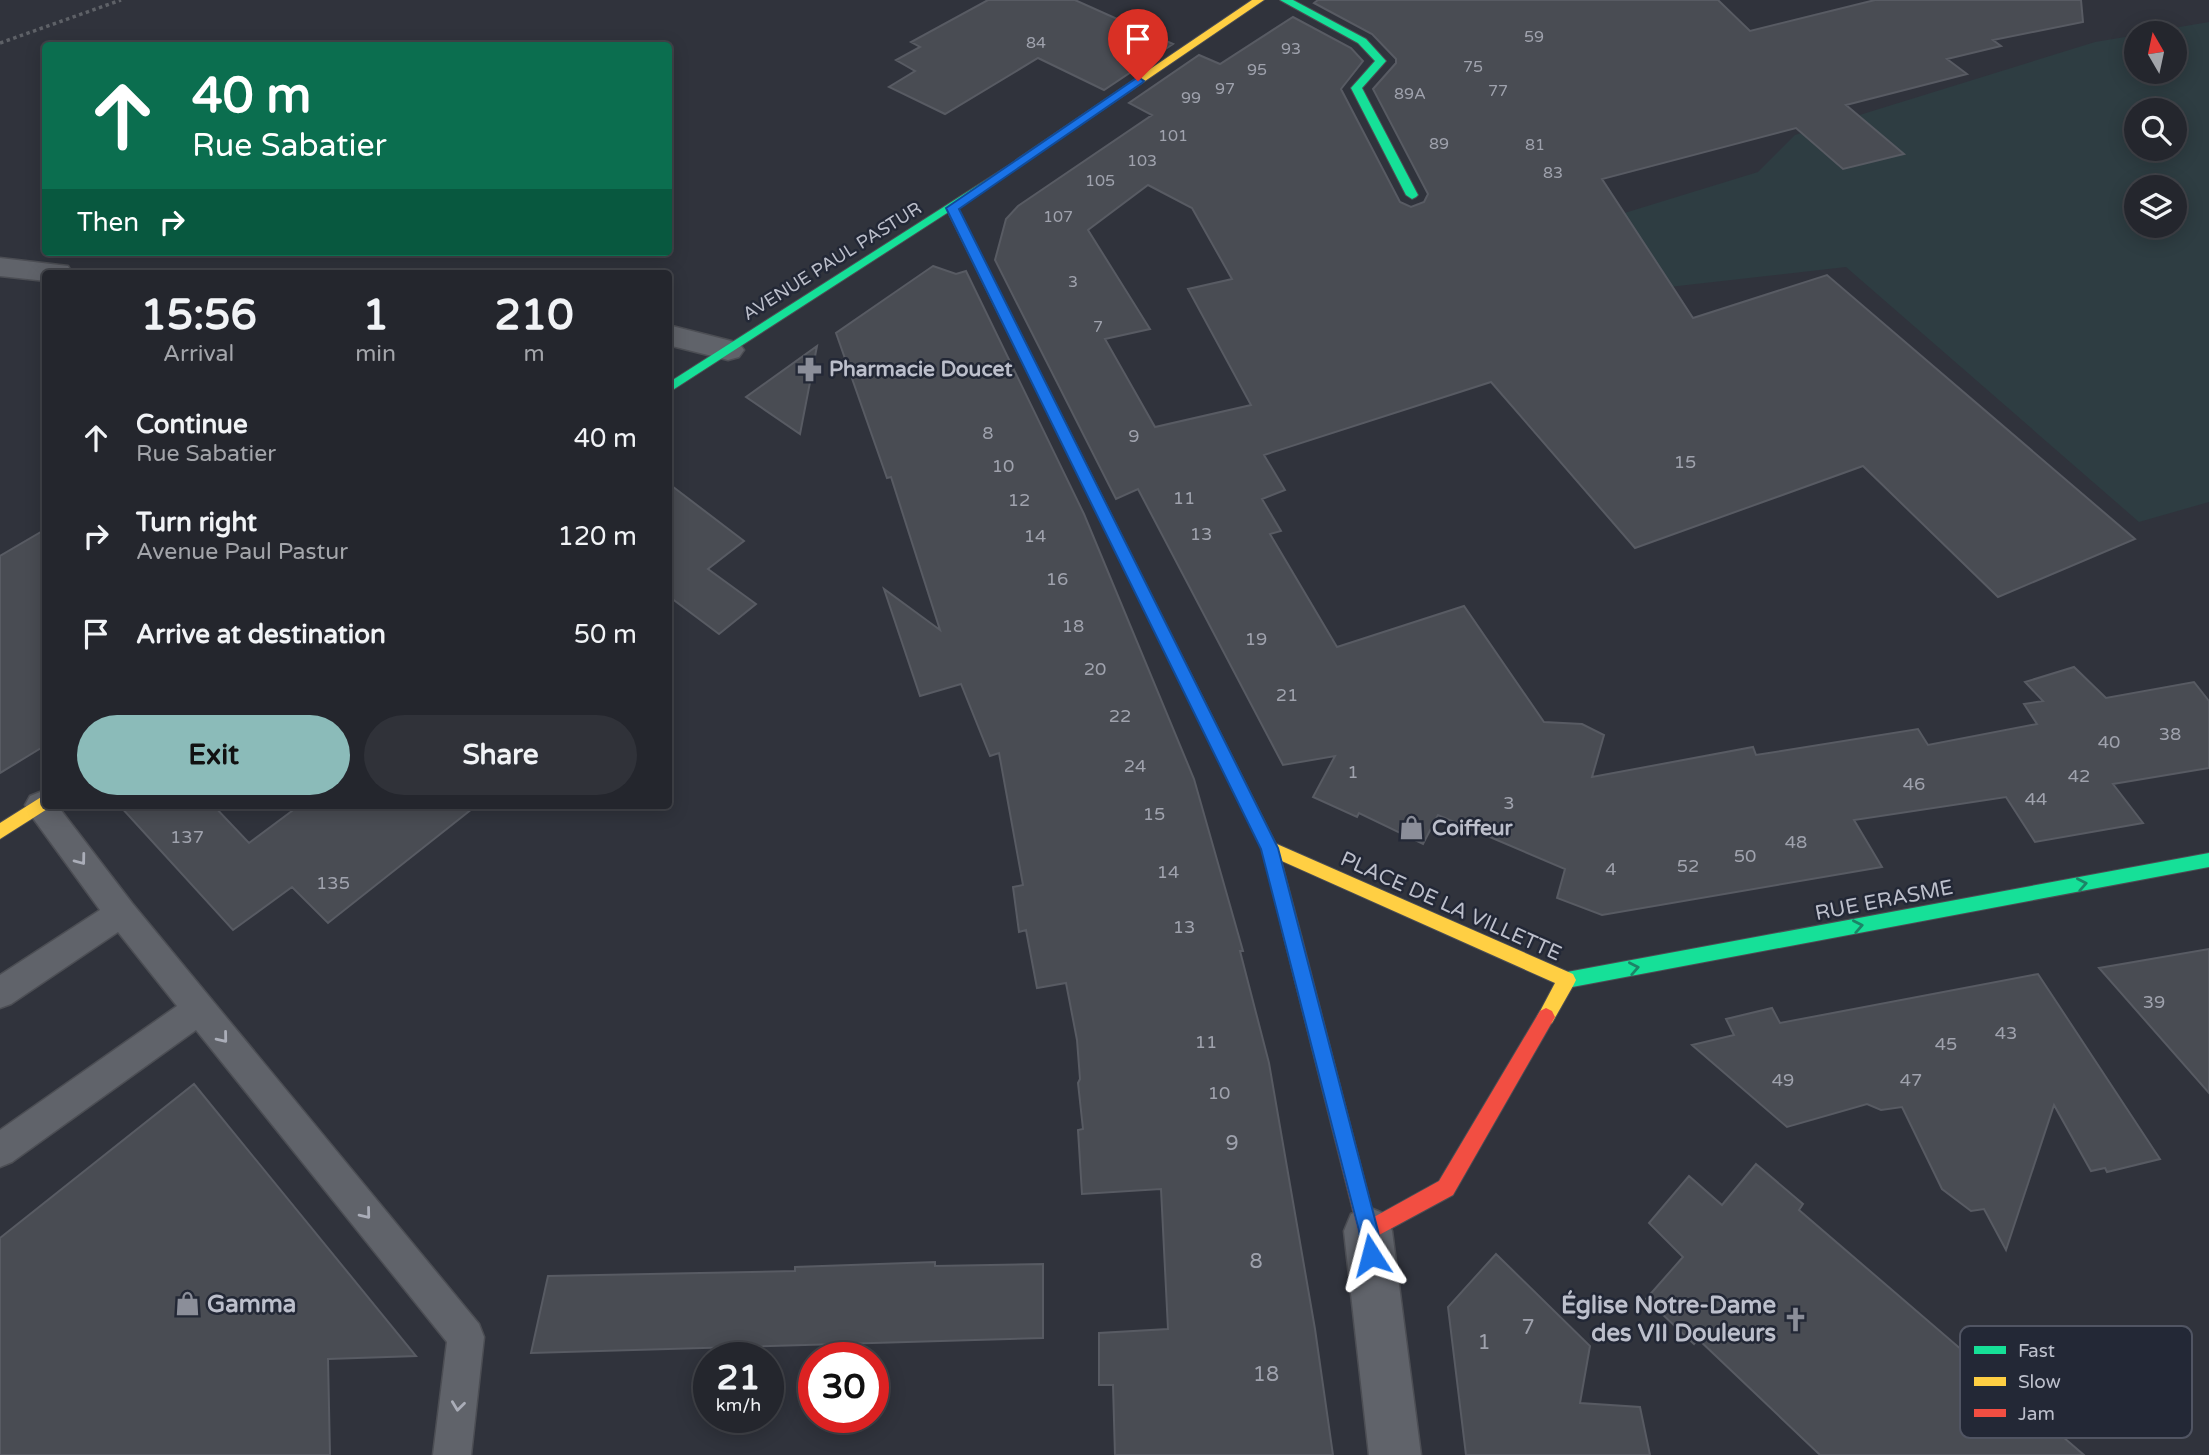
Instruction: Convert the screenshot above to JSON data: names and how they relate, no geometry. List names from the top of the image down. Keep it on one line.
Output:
{"streets":{"street":["AVENUE PAUL PASTUR","RUE ERASME","PLACE DE LA VILLETTE"]},"crossings":[["RUE ERASME","PLACE DE LA VILLETTE"]],"one_way":["RUE ERASME"],"places":{"pharmacy":["Pharmacie Doucet"],"shop":["Coiffeur","Gamma"],"church":["Église Notre-Dame des VII Douleurs"]},"house_numbers":["59","84","93","75","95","97","77","89A","99","101","89","81","103","83","105","107","3","7","8","9","15","10","11","12","13","14","16","18","19","20","21","22","38","40","24","1","42","46","44","3","15","137","48","50","52","4","14","135","13","39","43","11","45","49","47","10","9","8","7","1","18"],"legend":["Fast","Slow","Jam"],"north":"top","page":{"turn":["40 m","Rue Sabatier"],"then":"Then","eta":["15:56","Arrival","1","min","210","m"],"list":[{"name":"Continue","note":"Rue Sabatier","value":"40 m"},{"name":"Turn right","note":"Avenue Paul Pastur","value":"120 m"},{"name":"Arrive at destination","value":"50 m"}],"buttons":["Exit","Share"],"speed":"21 km/h","limit":"30"}}
